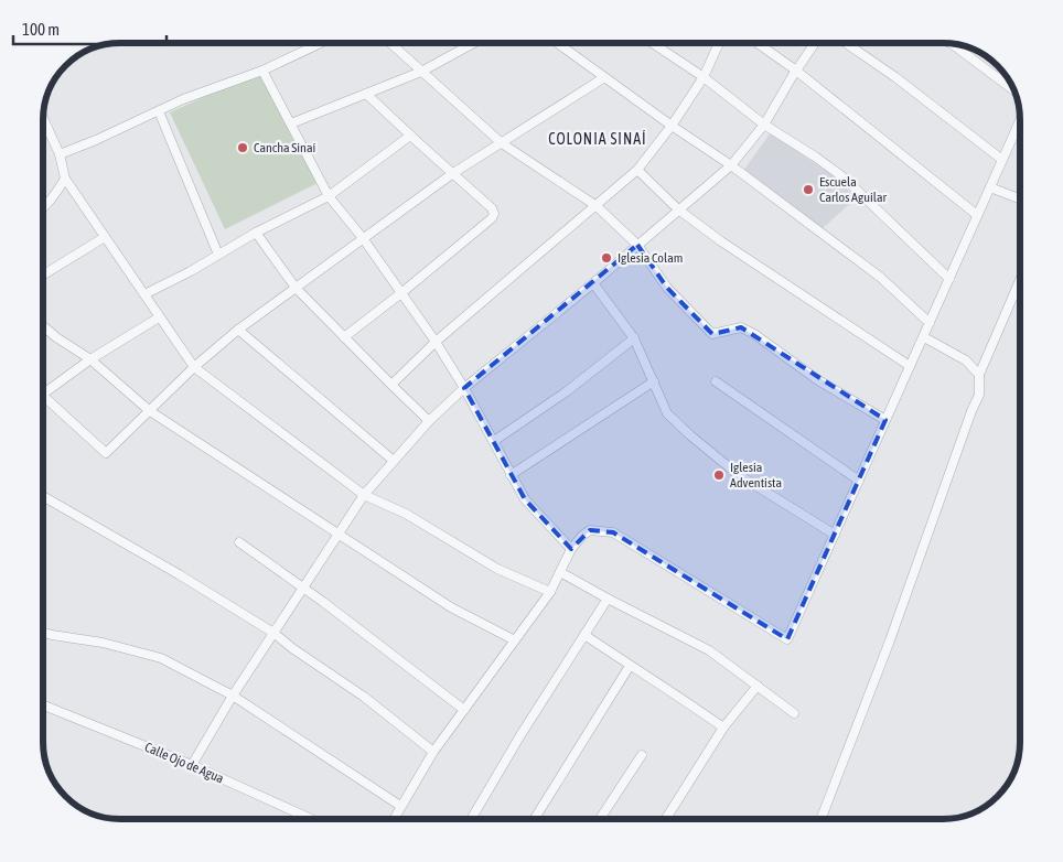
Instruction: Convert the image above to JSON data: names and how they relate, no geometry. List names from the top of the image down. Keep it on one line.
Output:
{"streets":{"street":["Calle Ojo de Agua"]},"districts":["COLONIA SINAÍ"],"places":["Cancha Sinaí","Escuela Carlos Aguilar","Iglesia Colam","Iglesia Adventista"],"scale_bar":"100 m"}
